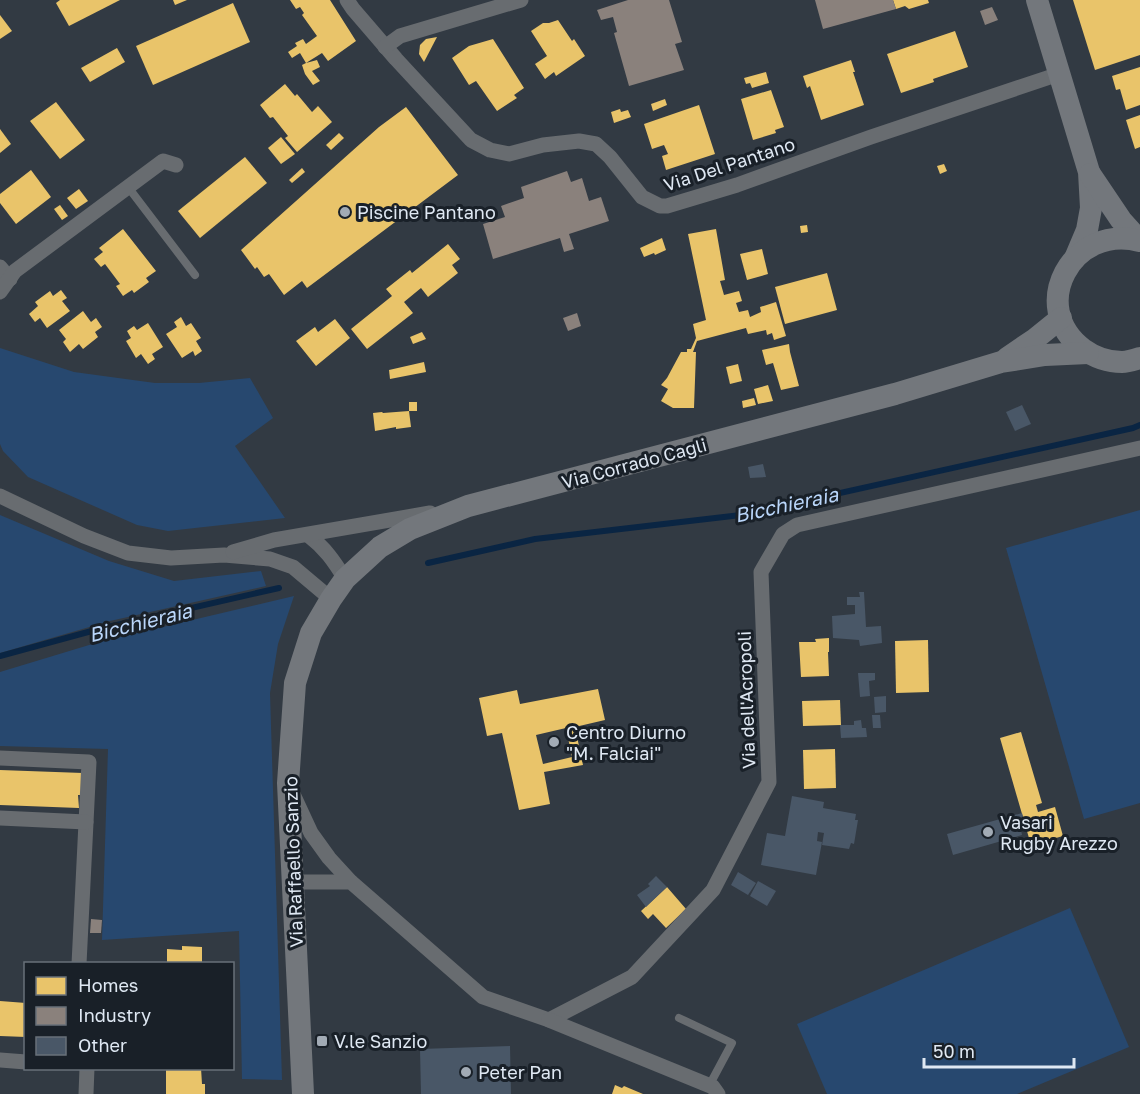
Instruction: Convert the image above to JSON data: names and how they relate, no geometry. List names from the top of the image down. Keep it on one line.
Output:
{"streets":{"main road":["Via Corrado Cagli","Via Raffaello Sanzio"],"street":["Via Del Pantano","Via dell'Acropoli"]},"crossings":[["Via Corrado Cagli","Via Raffaello Sanzio"]],"water":["Bicchieraia"],"places":{"other":["Piscine Pantano","Centro Diurno \"M. Falciai\"","Vasari Rugby Arezzo","Peter Pan"],"transit":["V.le Sanzio"]},"legend":["Homes","Industry","Other"],"scale_bar":"50 m"}
